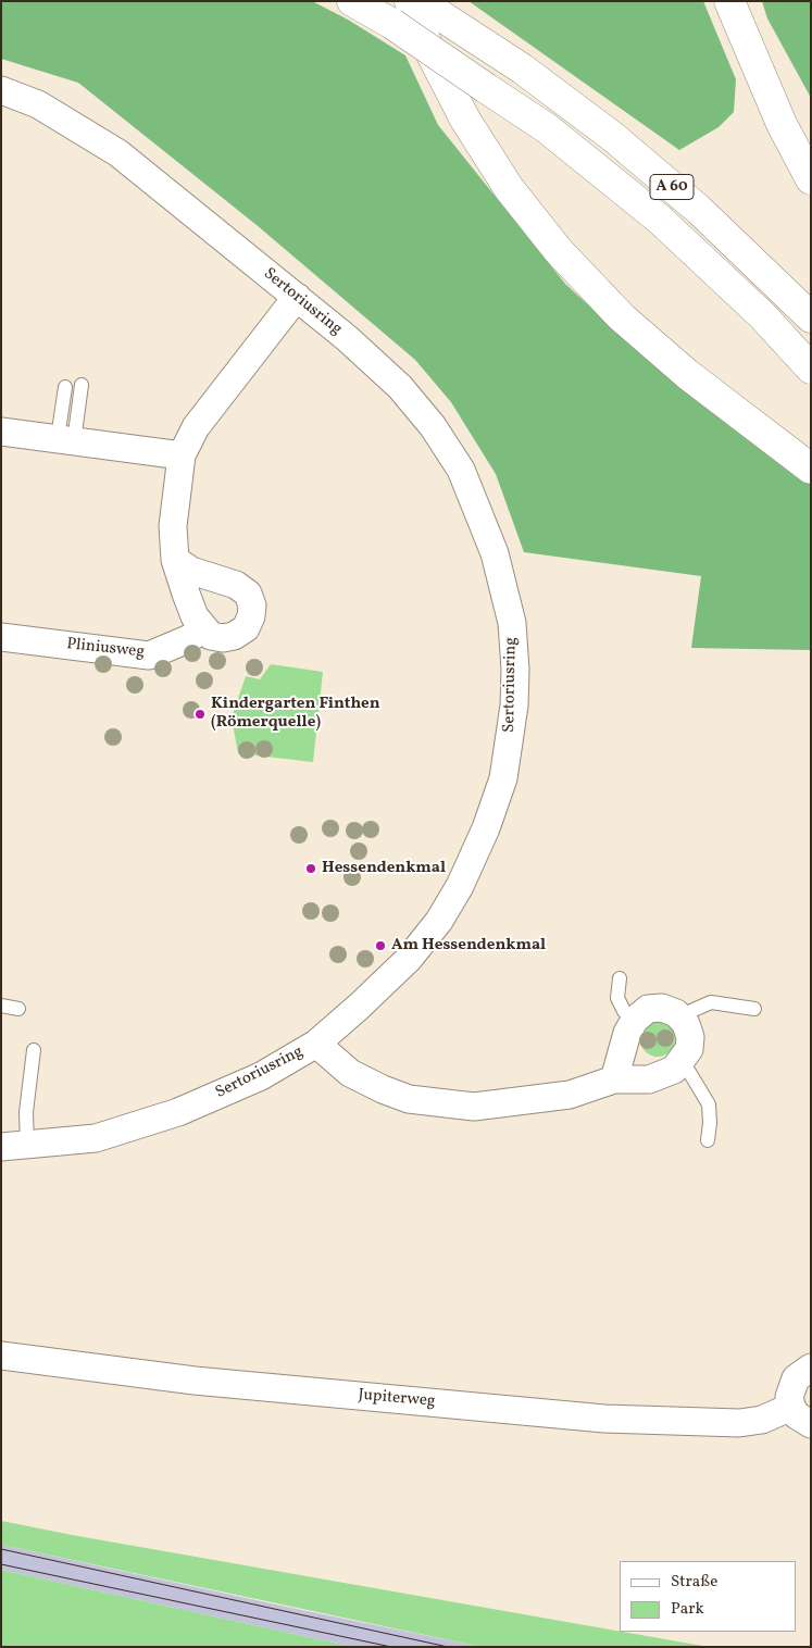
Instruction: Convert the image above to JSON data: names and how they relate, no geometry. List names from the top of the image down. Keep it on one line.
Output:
{"streets":{"highway":["A 60"],"street":["Sertoriusring","Pliniusweg","Jupiterweg"]},"places":["Kindergarten Finthen (Römerquelle)","Hessendenkmal","Am Hessendenkmal"],"legend":["Straße","Park"]}
